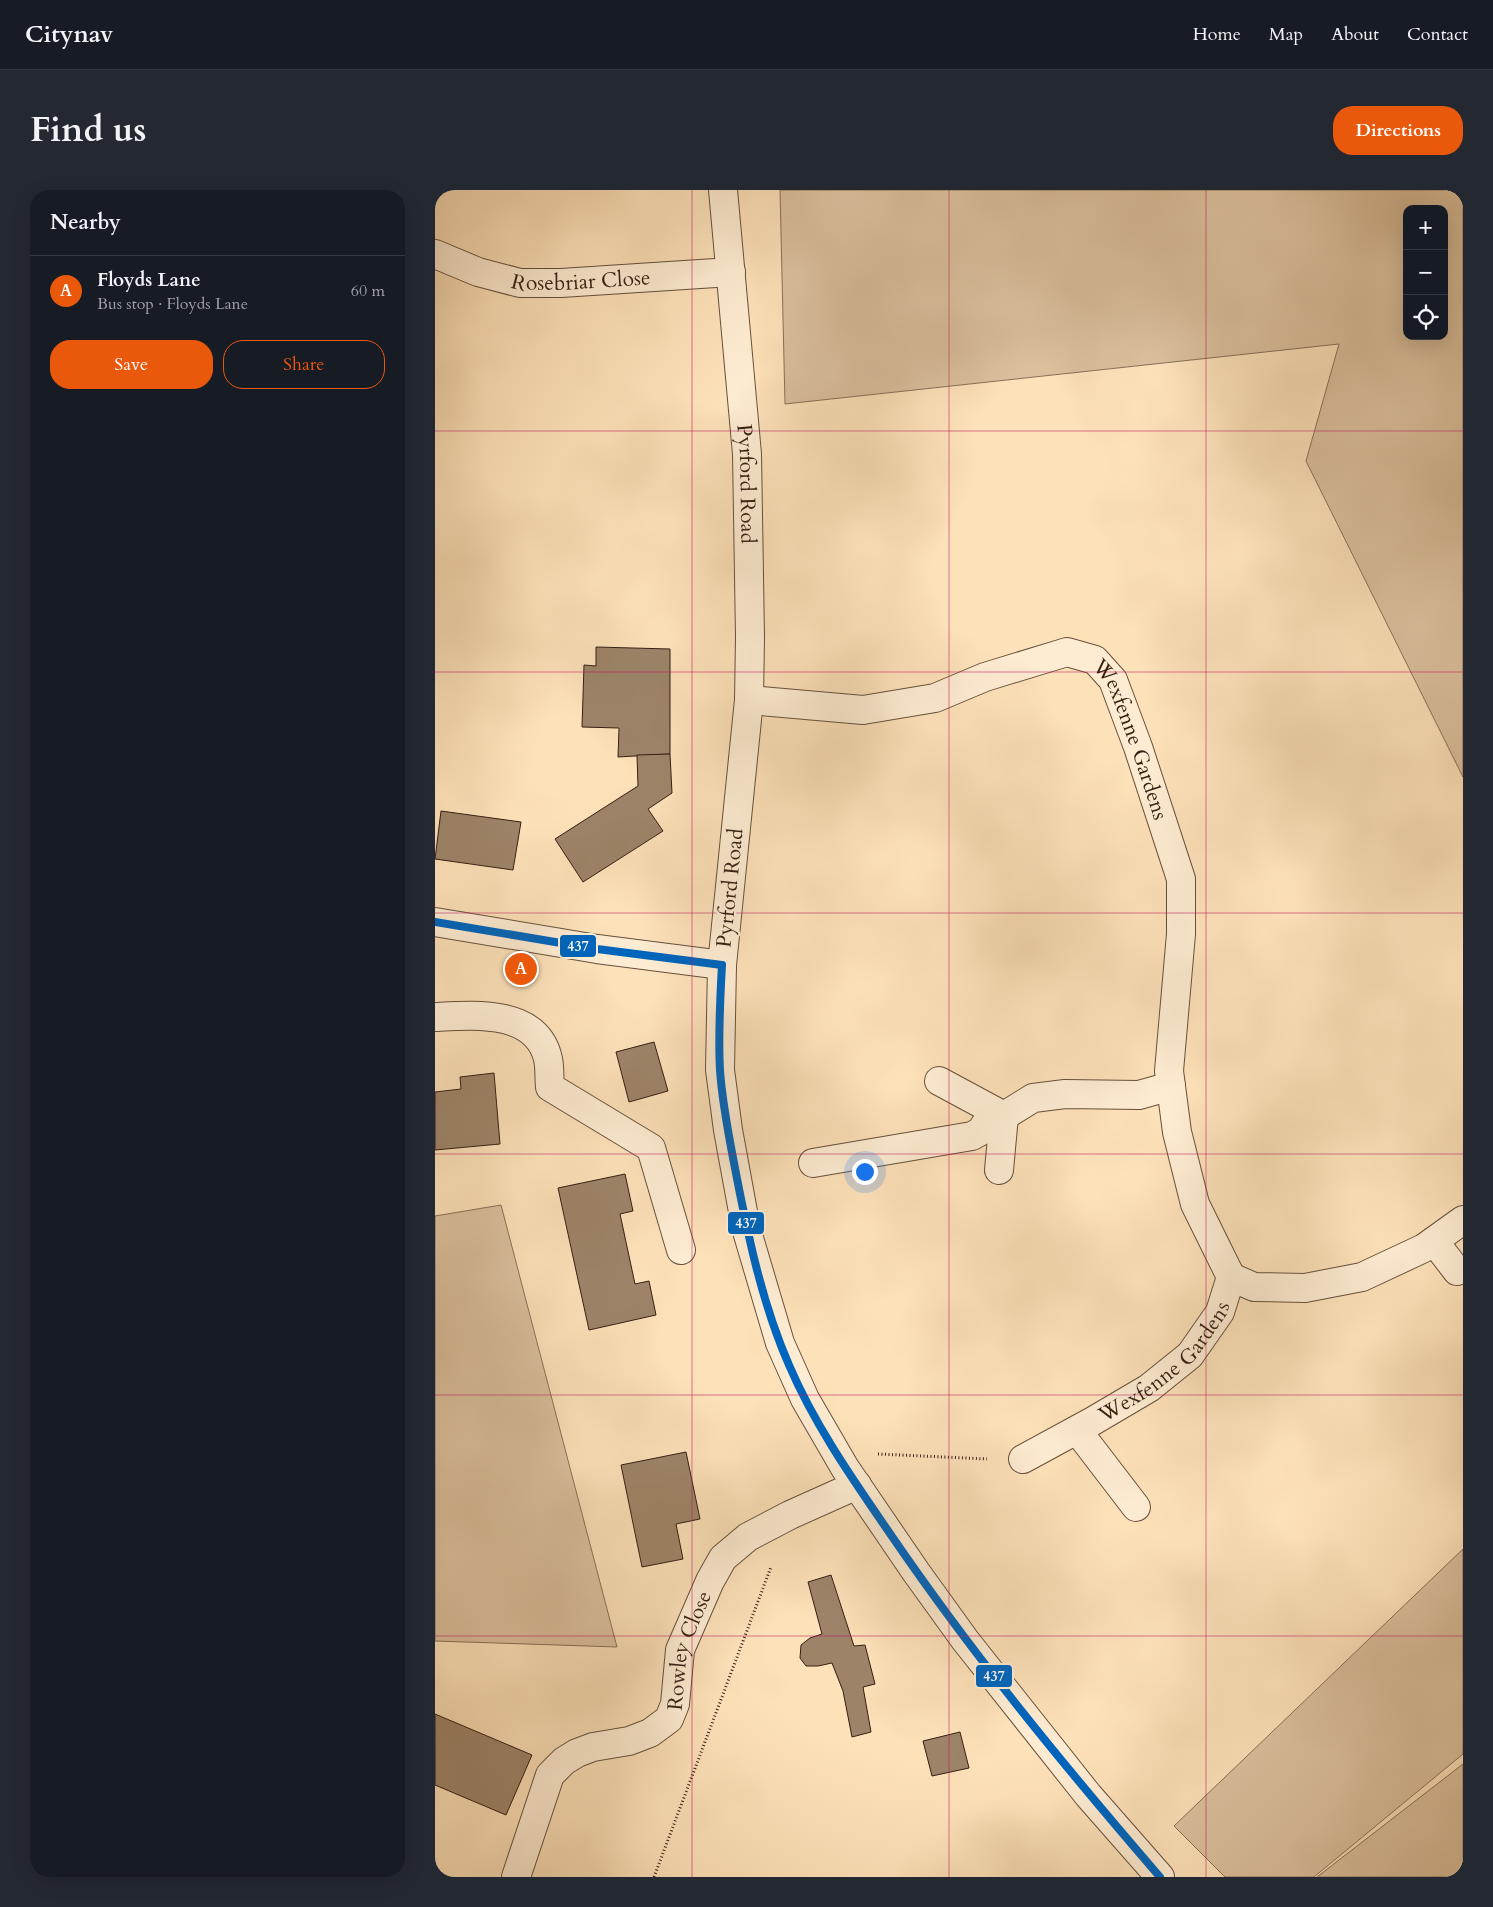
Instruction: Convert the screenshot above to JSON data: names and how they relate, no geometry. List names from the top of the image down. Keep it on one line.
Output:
{"streets":{"street":["Rosebriar Close","Pyrford Road","Wexfenne Gardens","Rowley Close"]},"crossings":[["Rosebriar Close","Pyrford Road"],["Pyrford Road","Wexfenne Gardens"],["Pyrford Road","Rowley Close"]],"lines":["transit line 437"],"page":{"header":"Citynav","nav":["Home","Map","About","Contact"],"title":"Find us","buttons":["Directions",["Save","Share"]],"heading":"Nearby","map_buttons":["+","−"],"list":[{"mark":"A","name":"Floyds Lane","note":"Bus stop · Floyds Lane","value":"60 m"}],"pins":"A"}}
